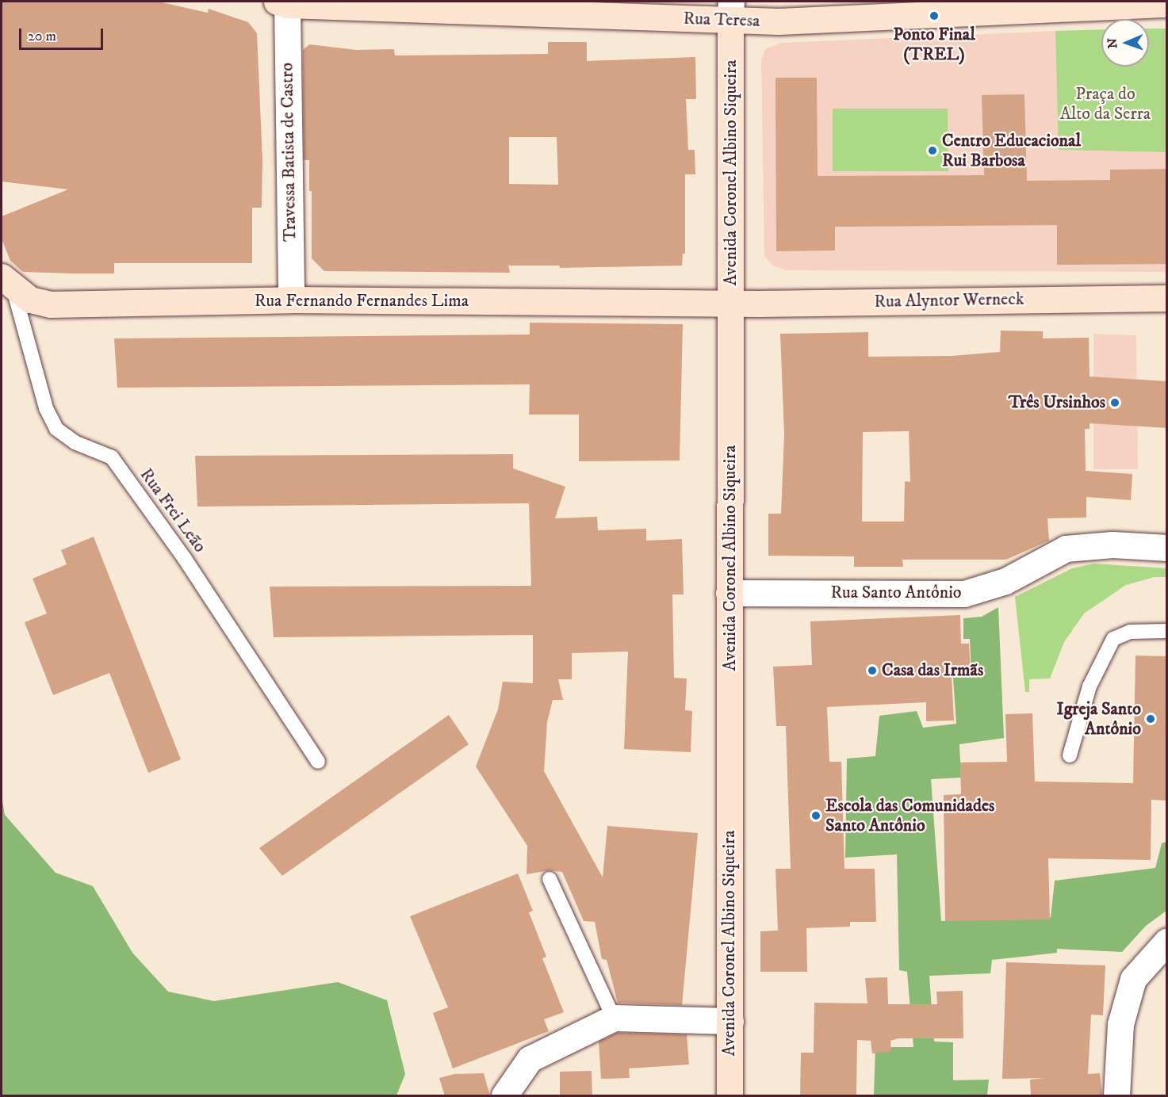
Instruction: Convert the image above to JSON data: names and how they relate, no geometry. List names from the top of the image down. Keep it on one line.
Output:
{"streets":{"main road":["Rua Teresa","Avenida Coronel Albino Siqueira","Rua Alyntor Werneck","Rua Fernando Fernandes Lima"],"street":["Travessa Batista de Castro","Rua Santo Antônio"],"lane":["Rua Frei Leão"]},"crossings":[["Rua Teresa","Travessa Batista de Castro"],["Rua Teresa","Avenida Coronel Albino Siqueira"],["Travessa Batista de Castro","Rua Fernando Fernandes Lima"],["Avenida Coronel Albino Siqueira","Rua Alyntor Werneck"],["Avenida Coronel Albino Siqueira","Rua Fernando Fernandes Lima"],["Avenida Coronel Albino Siqueira","Rua Santo Antônio"],["Rua Alyntor Werneck","Rua Fernando Fernandes Lima"],["Rua Fernando Fernandes Lima","Rua Frei Leão"]],"parks":["Praça do Alto da Serra"],"places":["Ponto Final (TREL)","Centro Educacional Rui Barbosa","Três Ursinhos","Casa das Irmãs","Igreja Santo Antônio","Escola das Comunidades Santo Antônio"],"scale_bar":"20 m","north":"left"}
